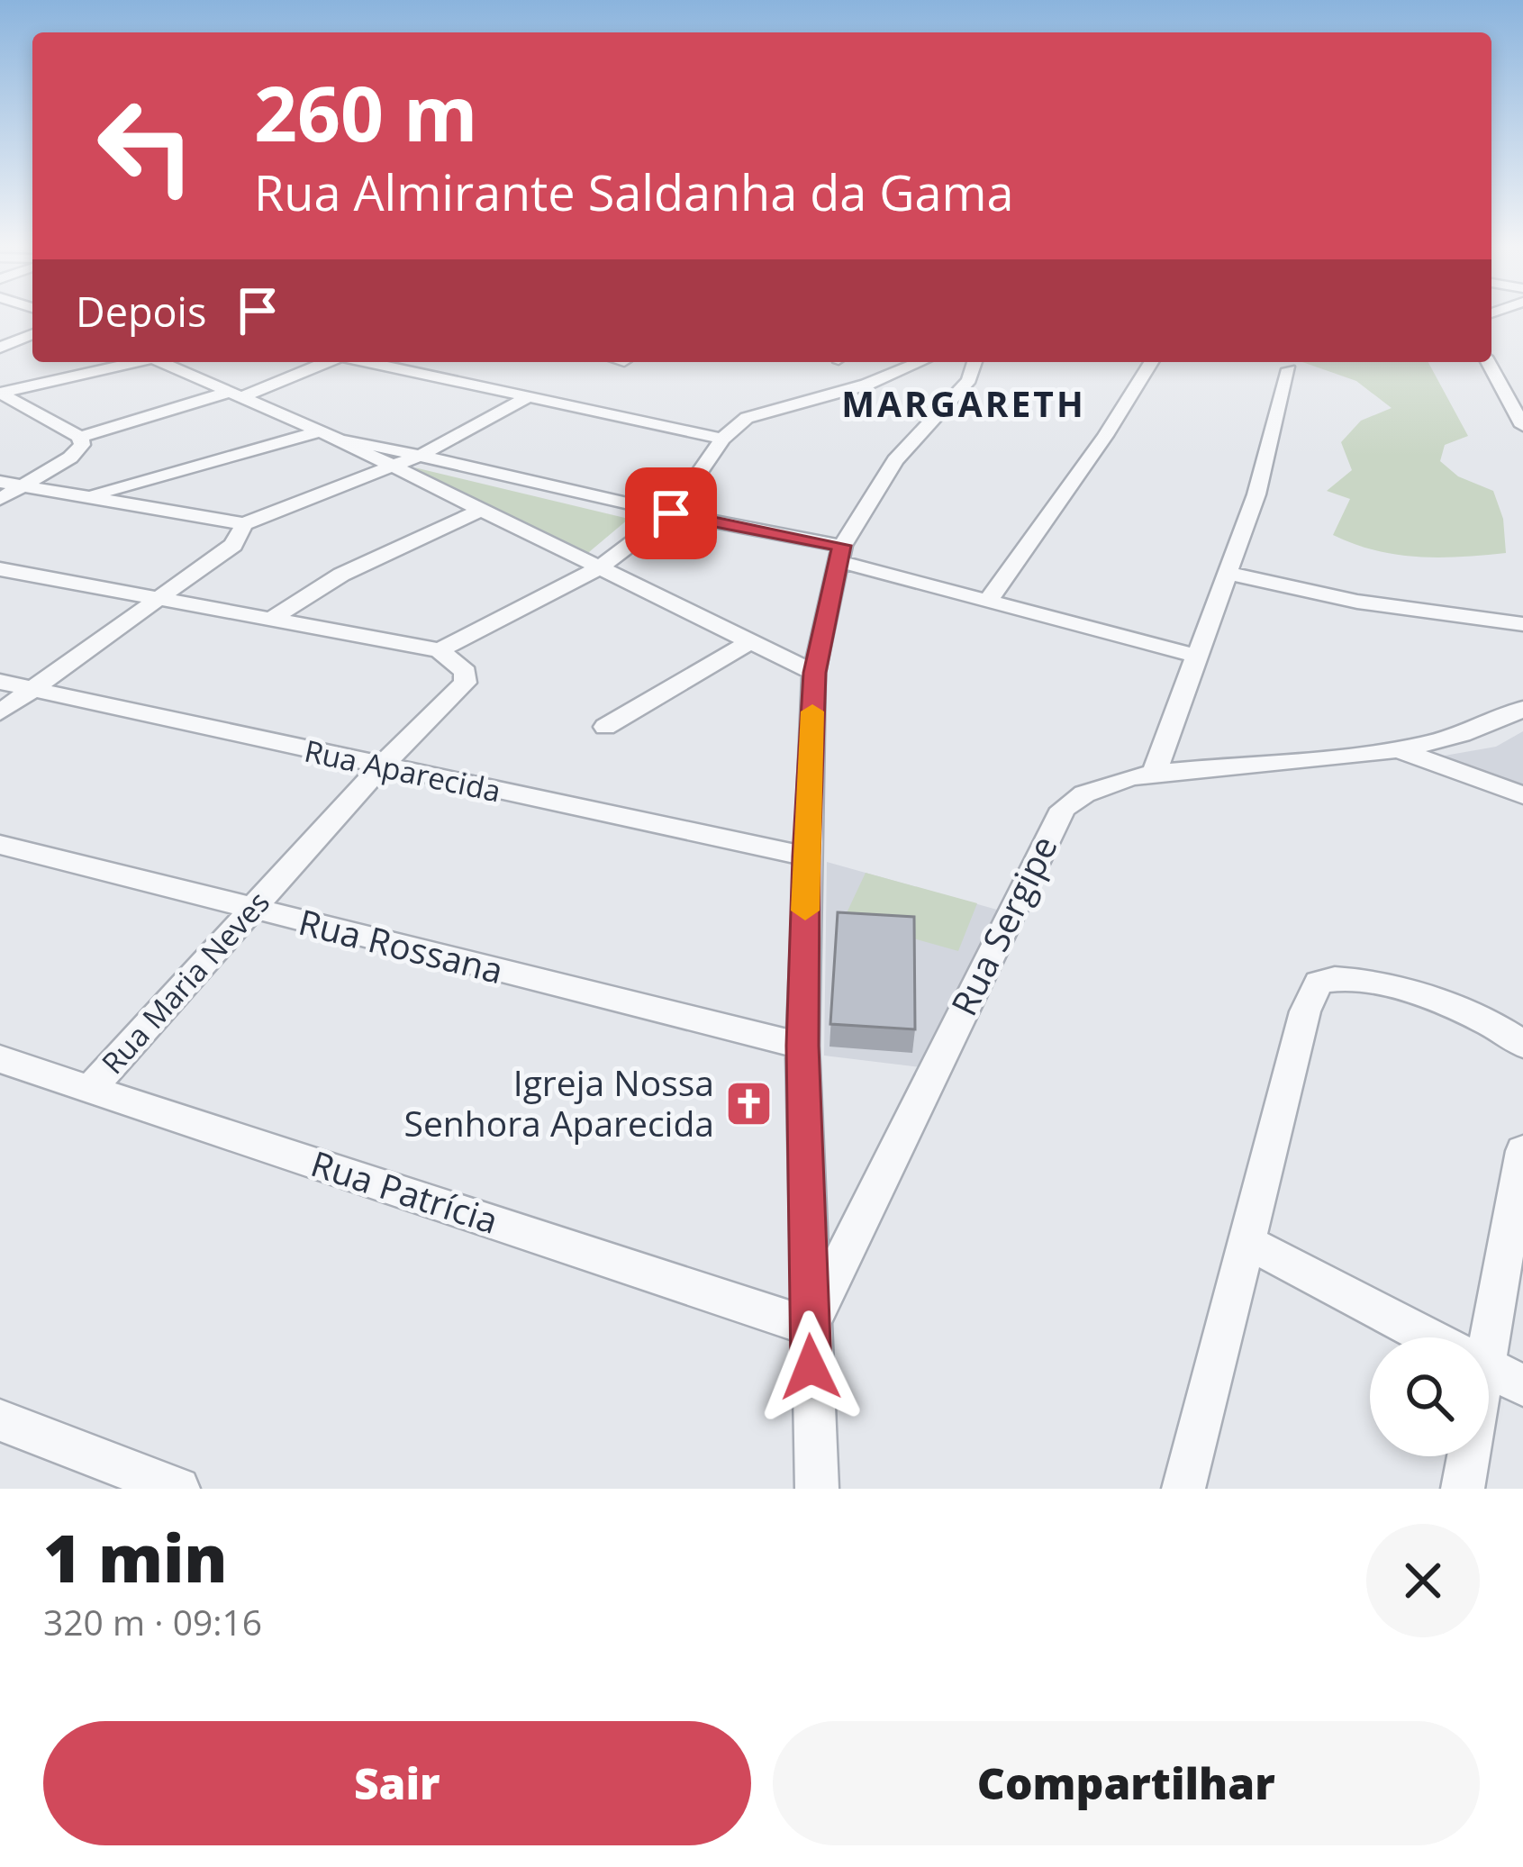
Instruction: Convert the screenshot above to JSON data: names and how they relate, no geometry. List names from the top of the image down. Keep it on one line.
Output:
{"streets":{"street":["Rua Aparecida","Rua Sergipe","Rua Rossana","Rua Maria Neves","Rua Patrícia"]},"crossings":[["Rua Aparecida","Rua Maria Neves"],["Rua Sergipe","Rua Patrícia"],["Rua Rossana","Rua Maria Neves"],["Rua Maria Neves","Rua Patrícia"]],"districts":["MARGARETH"],"places":{"church":["Igreja Nossa Senhora Aparecida"]},"page":{"turn":["260 m","Rua Almirante Saldanha da Gama"],"then":"Depois","heading":["1 min","320 m · 09:16"],"buttons":["Sair","Compartilhar"]}}
